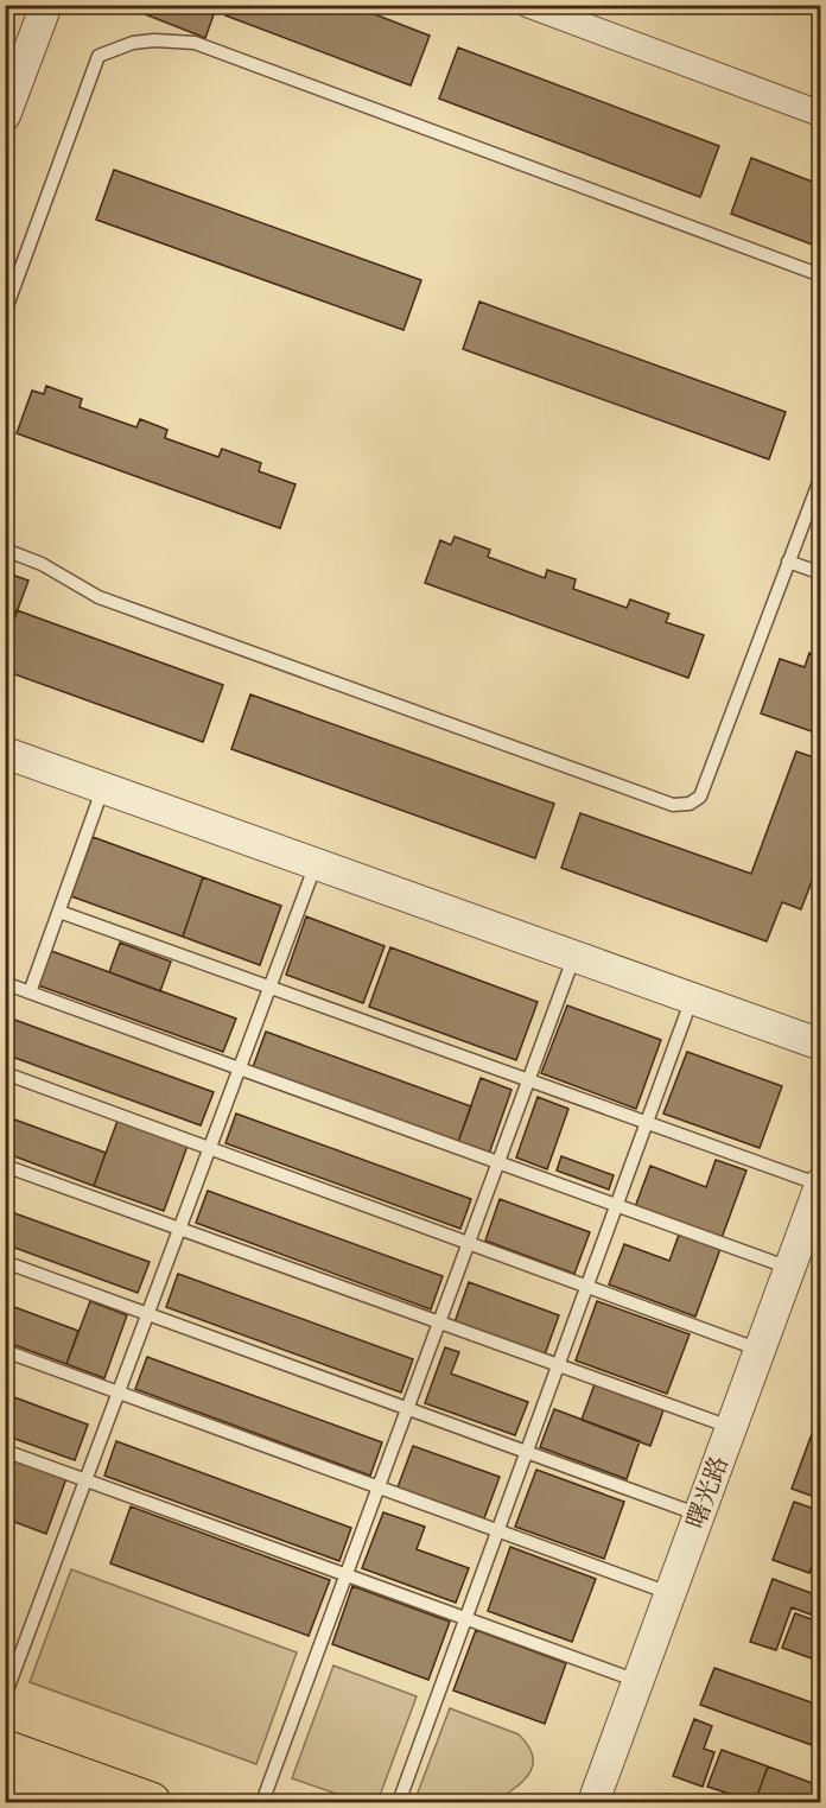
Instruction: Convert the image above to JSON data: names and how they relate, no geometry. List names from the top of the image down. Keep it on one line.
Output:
{"streets":{"street":["曙光路"]}}
